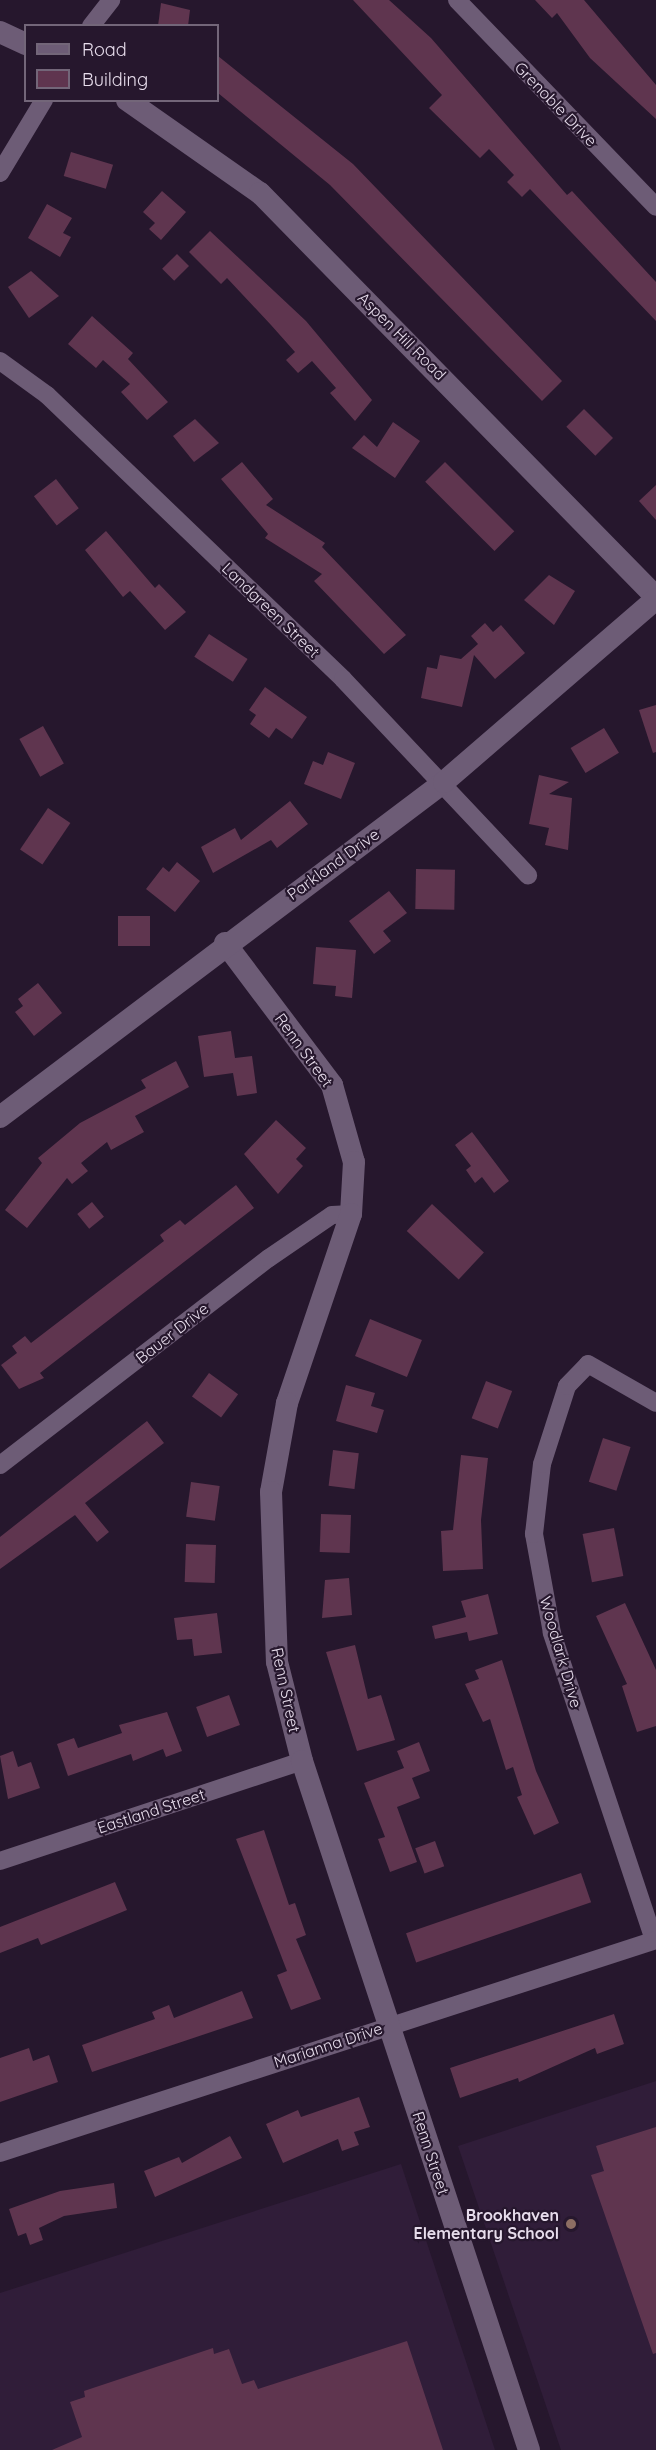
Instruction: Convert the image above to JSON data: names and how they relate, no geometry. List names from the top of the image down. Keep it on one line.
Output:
{"streets":{"street":["Grenoble Drive","Aspen Hill Road","Landgreen Street","Parkland Drive","Renn Street","Bauer Drive","Woodlark Drive","Eastland Street","Marianna Drive"]},"crossings":[["Aspen Hill Road","Parkland Drive"],["Landgreen Street","Parkland Drive"],["Parkland Drive","Renn Street"],["Renn Street","Bauer Drive"],["Renn Street","Eastland Street"],["Renn Street","Marianna Drive"],["Woodlark Drive","Marianna Drive"]],"places":["Brookhaven Elementary School"],"legend":["Road","Building"]}
